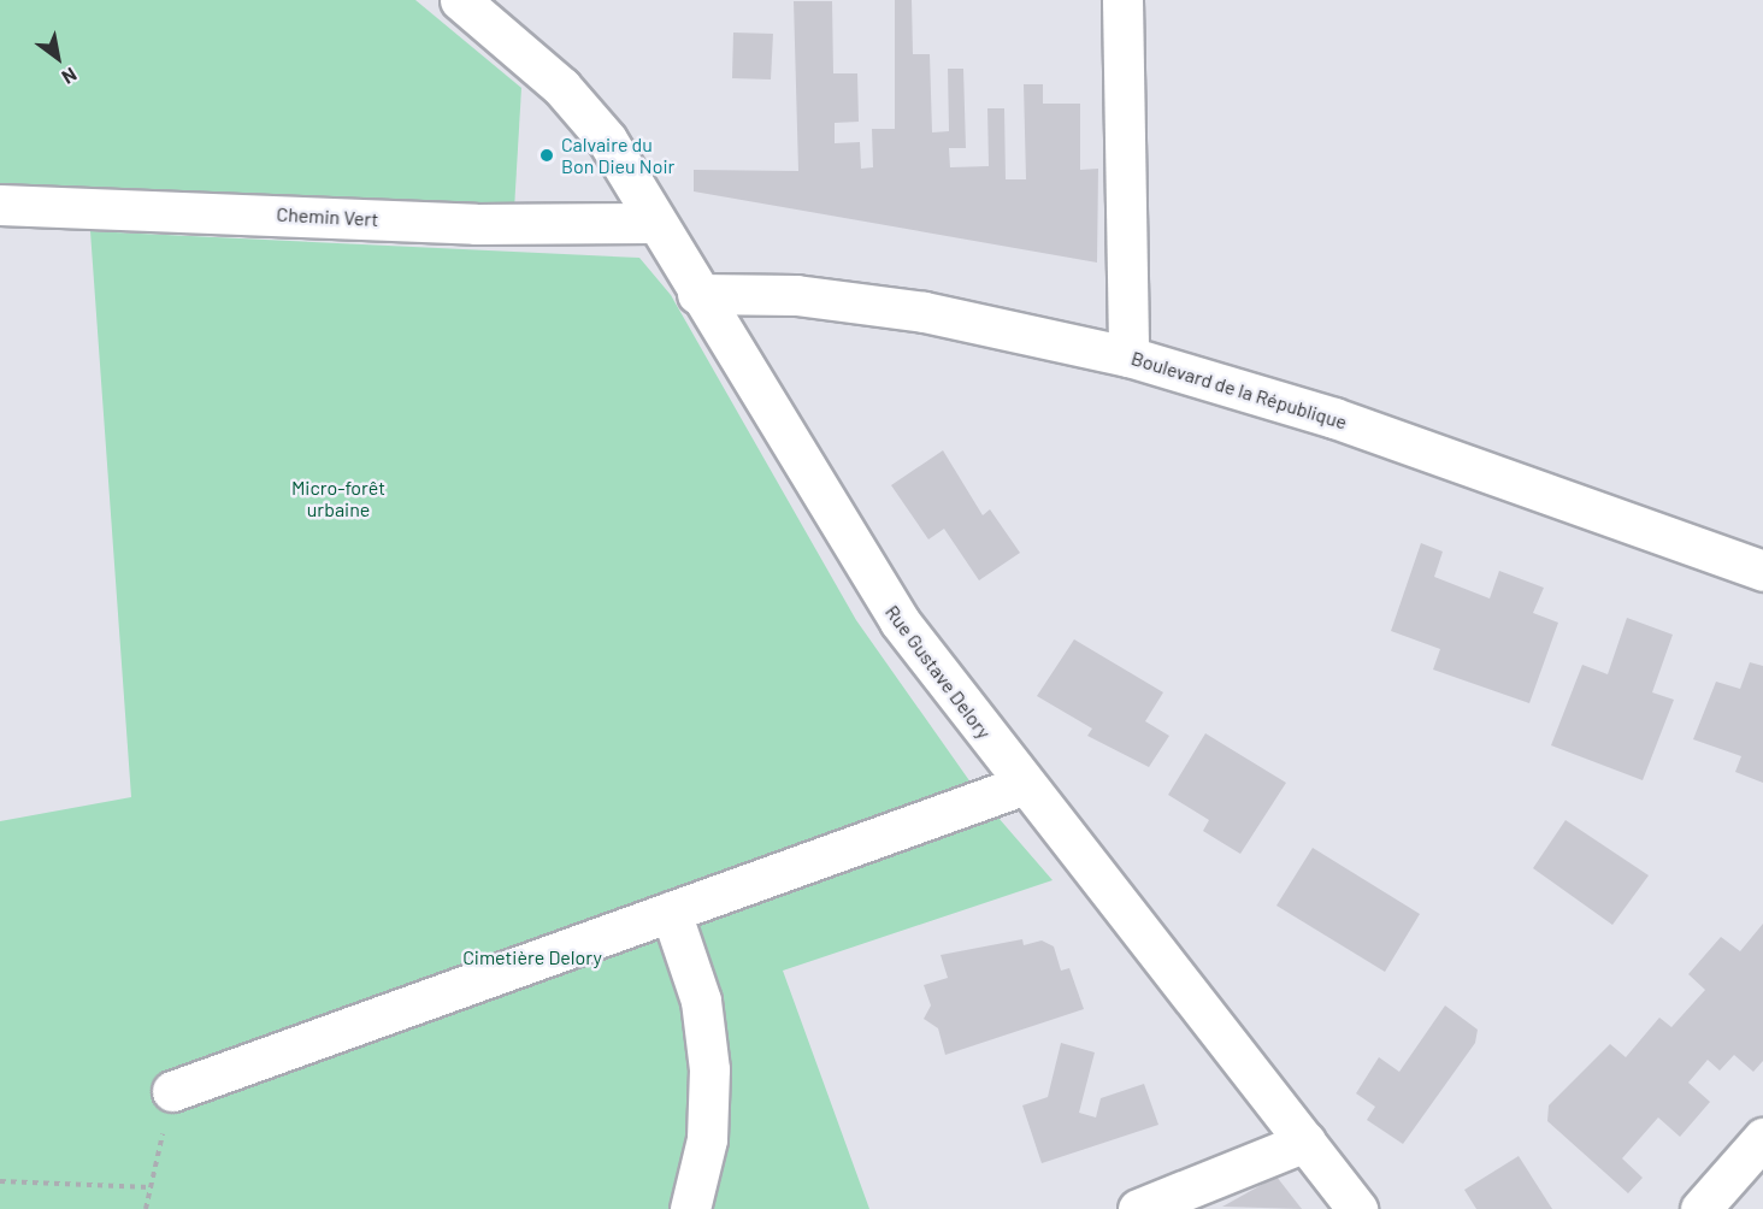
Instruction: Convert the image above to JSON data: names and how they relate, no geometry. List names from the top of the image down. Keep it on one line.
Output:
{"streets":{"street":["Chemin Vert","Boulevard de la République","Rue Gustave Delory"]},"crossings":[["Chemin Vert","Rue Gustave Delory"],["Boulevard de la République","Rue Gustave Delory"]],"parks":["Micro-forêt urbaine","Cimetière Delory"],"places":["Calvaire du Bon Dieu Noir"],"north":"bottom right"}
